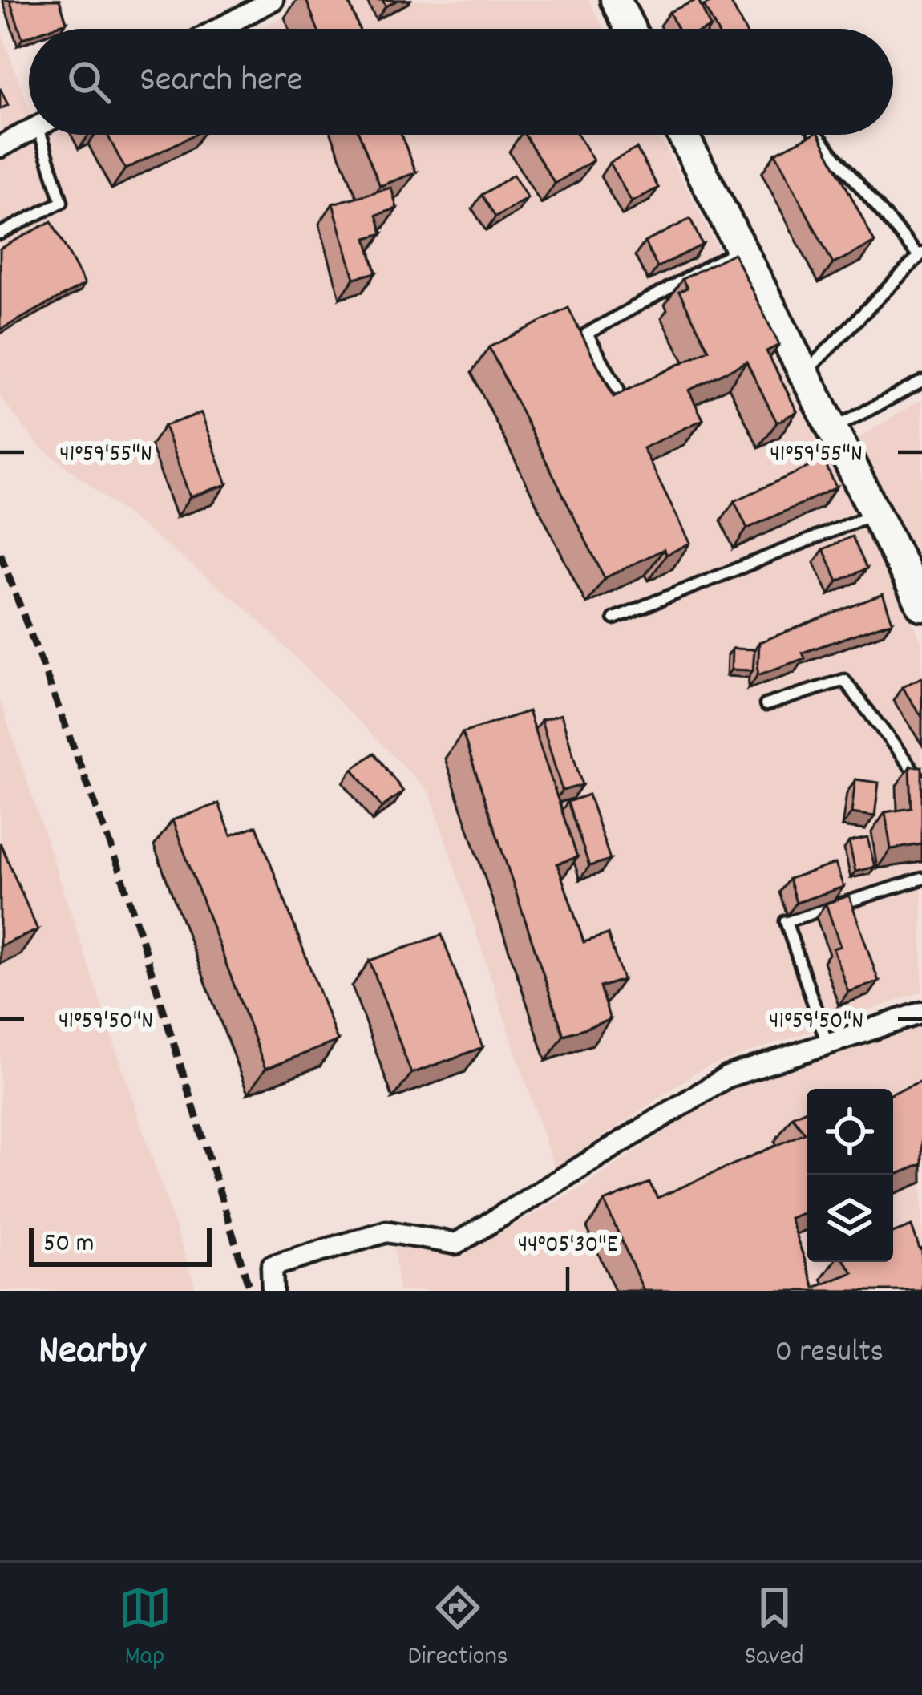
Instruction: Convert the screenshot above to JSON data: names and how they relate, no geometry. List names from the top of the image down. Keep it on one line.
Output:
{"scale_bar":"50 m","page":{"search":"Search here","scale":"50 m","heading":["Nearby","0 results"],"nav":["Map","Directions","Saved"]},"coordinates":["41°59'55\"N","41°59'50\"N","44°05'30\"E"]}
